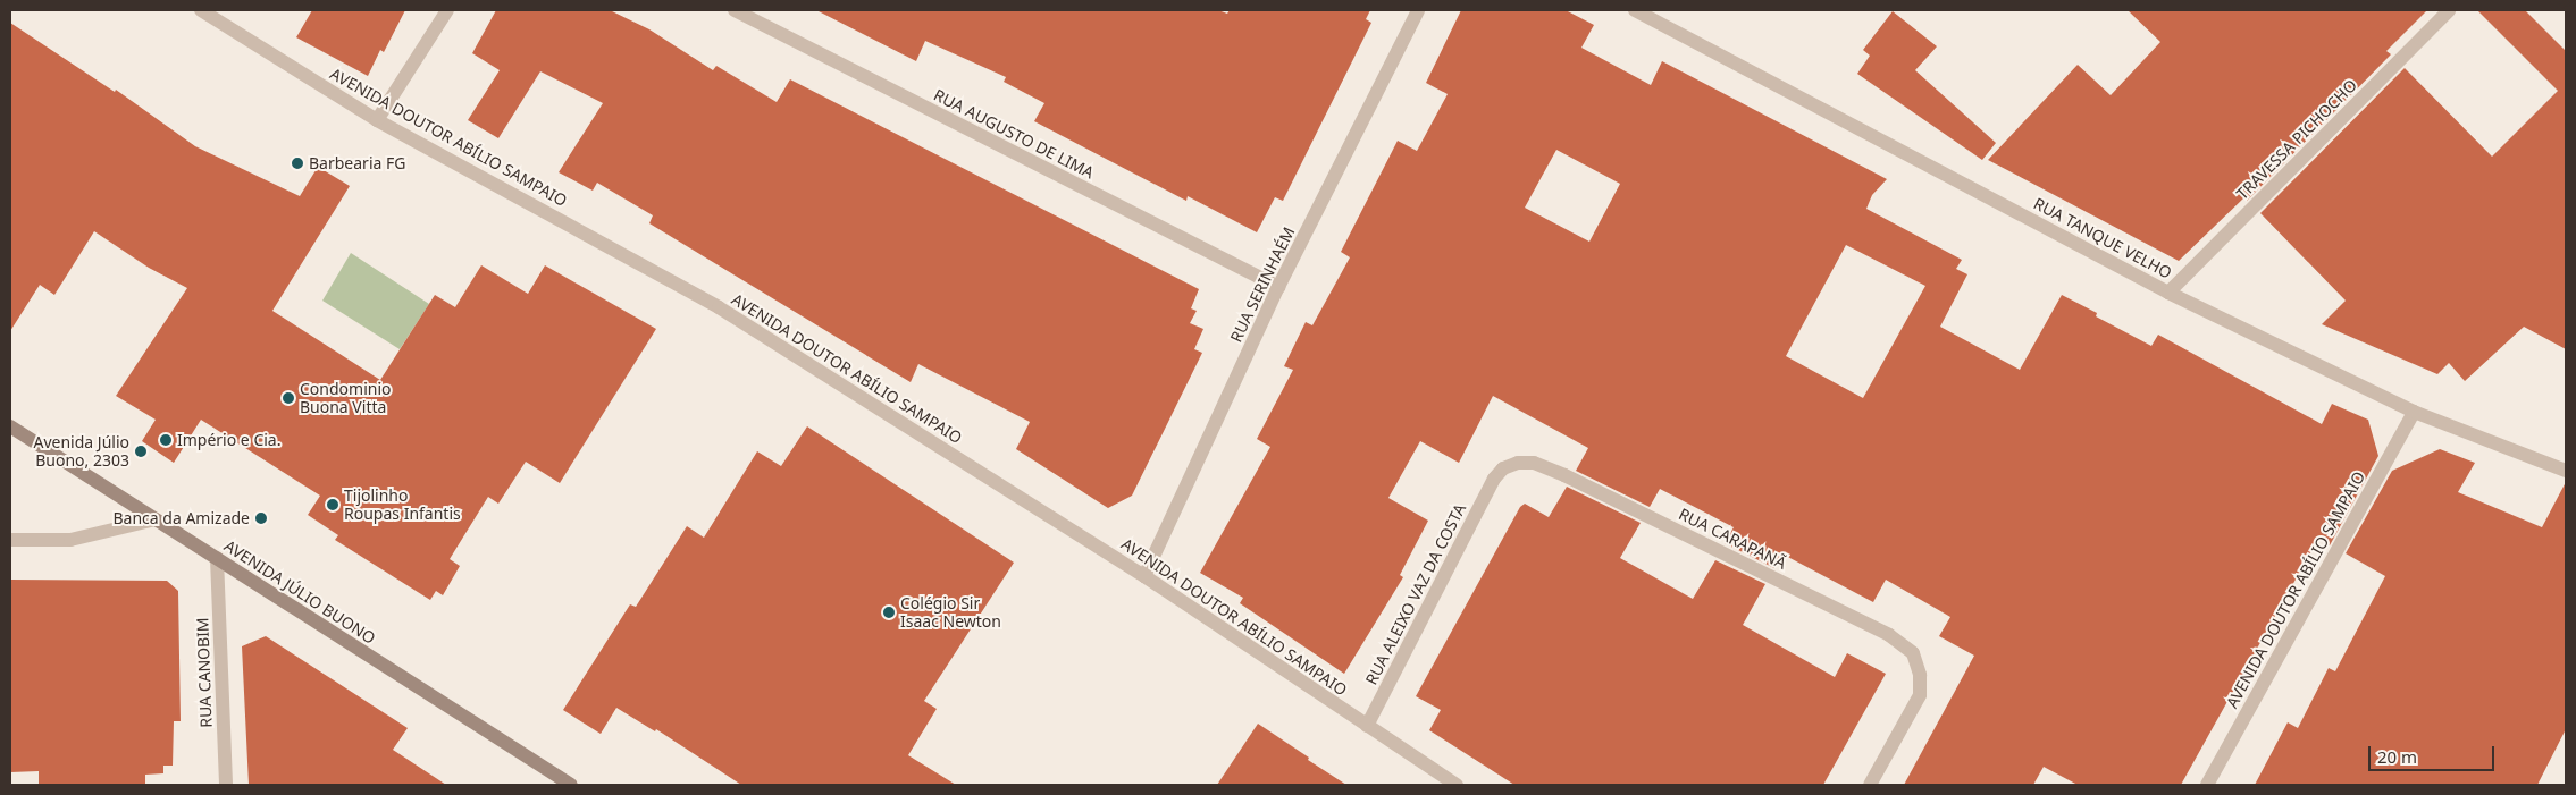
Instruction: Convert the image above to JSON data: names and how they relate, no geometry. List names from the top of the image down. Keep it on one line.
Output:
{"streets":{"main road":["AVENIDA JÚLIO BUONO"],"street":["RUA AUGUSTO DE LIMA","AVENIDA DOUTOR ABÍLIO SAMPAIO","TRAVESSA PICHOCHO","RUA TANQUE VELHO","RUA SERINHAÉM","RUA CARAPANÃ","RUA ALEIXO VAZ DA COSTA","RUA CANOBIM"]},"crossings":[["RUA AUGUSTO DE LIMA","RUA SERINHAÉM"],["AVENIDA DOUTOR ABÍLIO SAMPAIO","RUA TANQUE VELHO"],["AVENIDA DOUTOR ABÍLIO SAMPAIO","RUA SERINHAÉM"],["AVENIDA DOUTOR ABÍLIO SAMPAIO","RUA ALEIXO VAZ DA COSTA"],["TRAVESSA PICHOCHO","RUA TANQUE VELHO"],["RUA CARAPANÃ","RUA ALEIXO VAZ DA COSTA"],["AVENIDA JÚLIO BUONO","RUA CANOBIM"]],"places":["Barbearia FG","Condominio Buona Vitta","Império e Cia.","Avenida Júlio Buono, 2303","Tijolinho Roupas Infantis","Banca da Amizade","Colégio Sir Isaac Newton"],"scale_bar":"20 m"}
